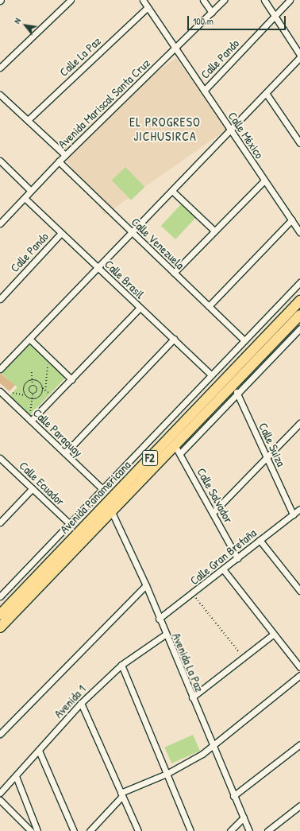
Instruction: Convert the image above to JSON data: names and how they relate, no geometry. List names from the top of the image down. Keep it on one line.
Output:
{"streets":{"highway":["F2","Avenida Panamericana"],"street":["Calle La Paz","Calle Pando","Avenida Mariscal Santa Cruz","Calle México","Calle Venezuela","Calle Brasil","Calle Paraguay","Calle Suiza","Calle Ecuador","Calle Salvador","Calle Gran Bretaña","Avenida La Paz","Avenida 1"]},"crossings":[["Calle La Paz","Calle México"],["Calle Pando","Calle México"],["Calle Pando","Calle Brasil"],["Avenida Mariscal Santa Cruz","Calle México"],["Avenida Mariscal Santa Cruz","Calle Venezuela"],["Avenida Mariscal Santa Cruz","Calle Brasil"],["Calle Venezuela","Avenida Panamericana"],["Calle Brasil","Avenida Panamericana"],["Calle Paraguay","Avenida Panamericana"],["Calle Suiza","Avenida Panamericana"],["Calle Suiza","Calle Gran Bretaña"],["Calle Ecuador","Avenida Panamericana"],["Calle Salvador","Avenida Panamericana"],["Calle Salvador","Calle Gran Bretaña"],["Avenida Panamericana","Avenida La Paz"],["Calle Gran Bretaña","Avenida La Paz"],["Avenida La Paz","Avenida 1"]],"districts":["EL PROGRESO JICHUSIRCA"],"scale_bar":"100 m","north":"top left"}
